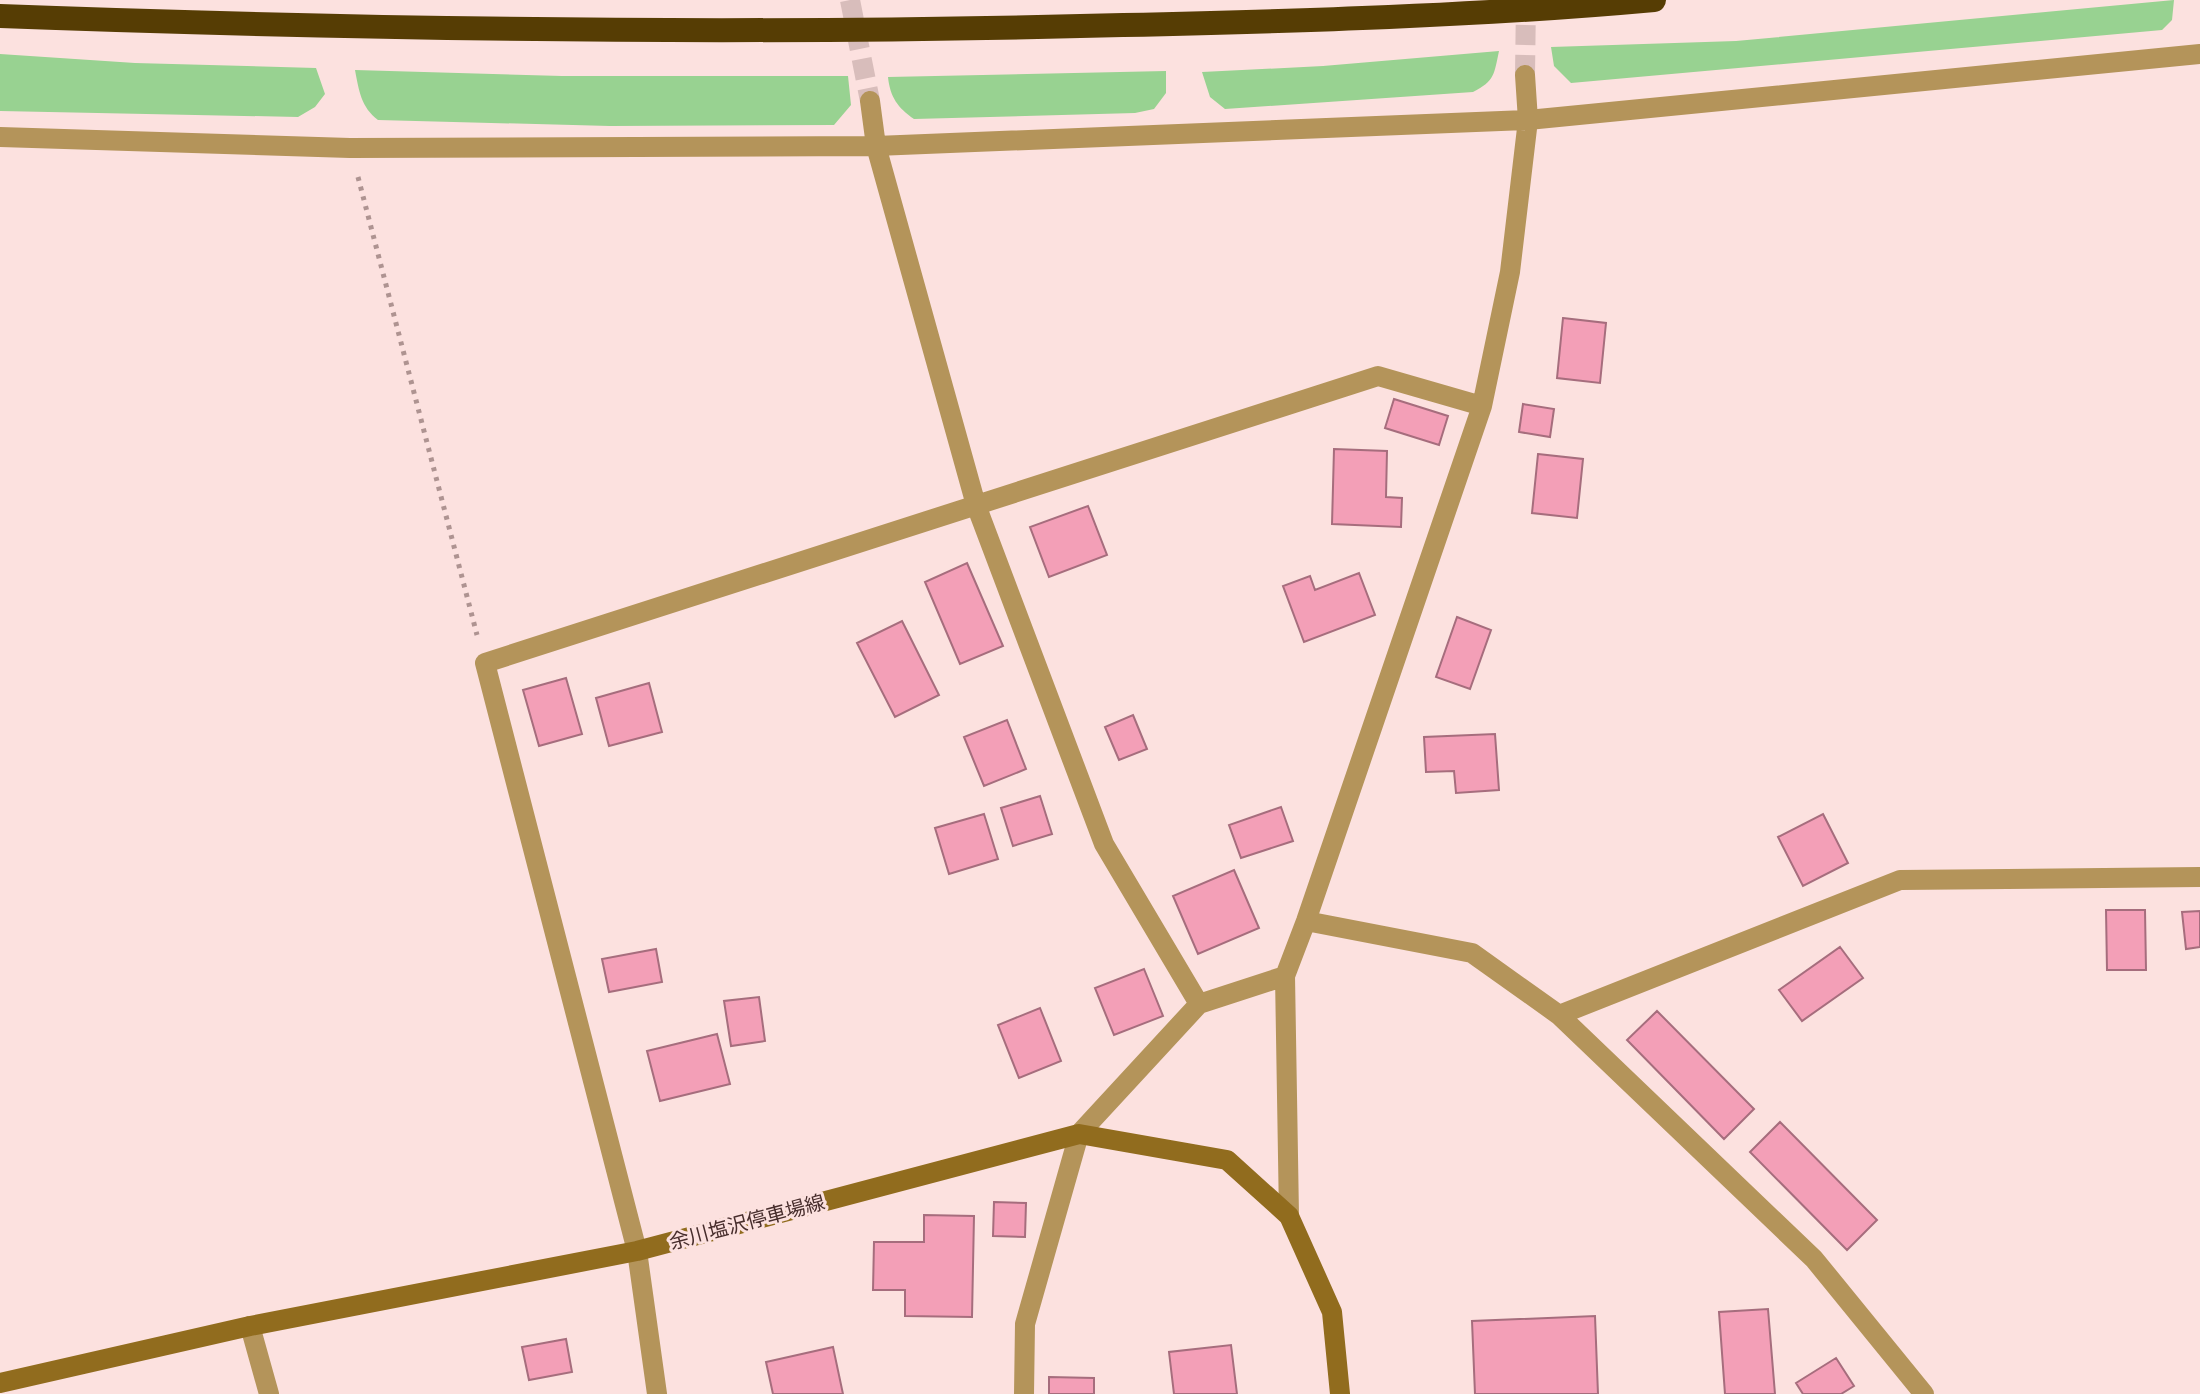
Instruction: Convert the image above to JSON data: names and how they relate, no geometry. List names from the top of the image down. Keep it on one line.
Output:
{"streets":{"main road":["余川塩沢停車場線"]}}
